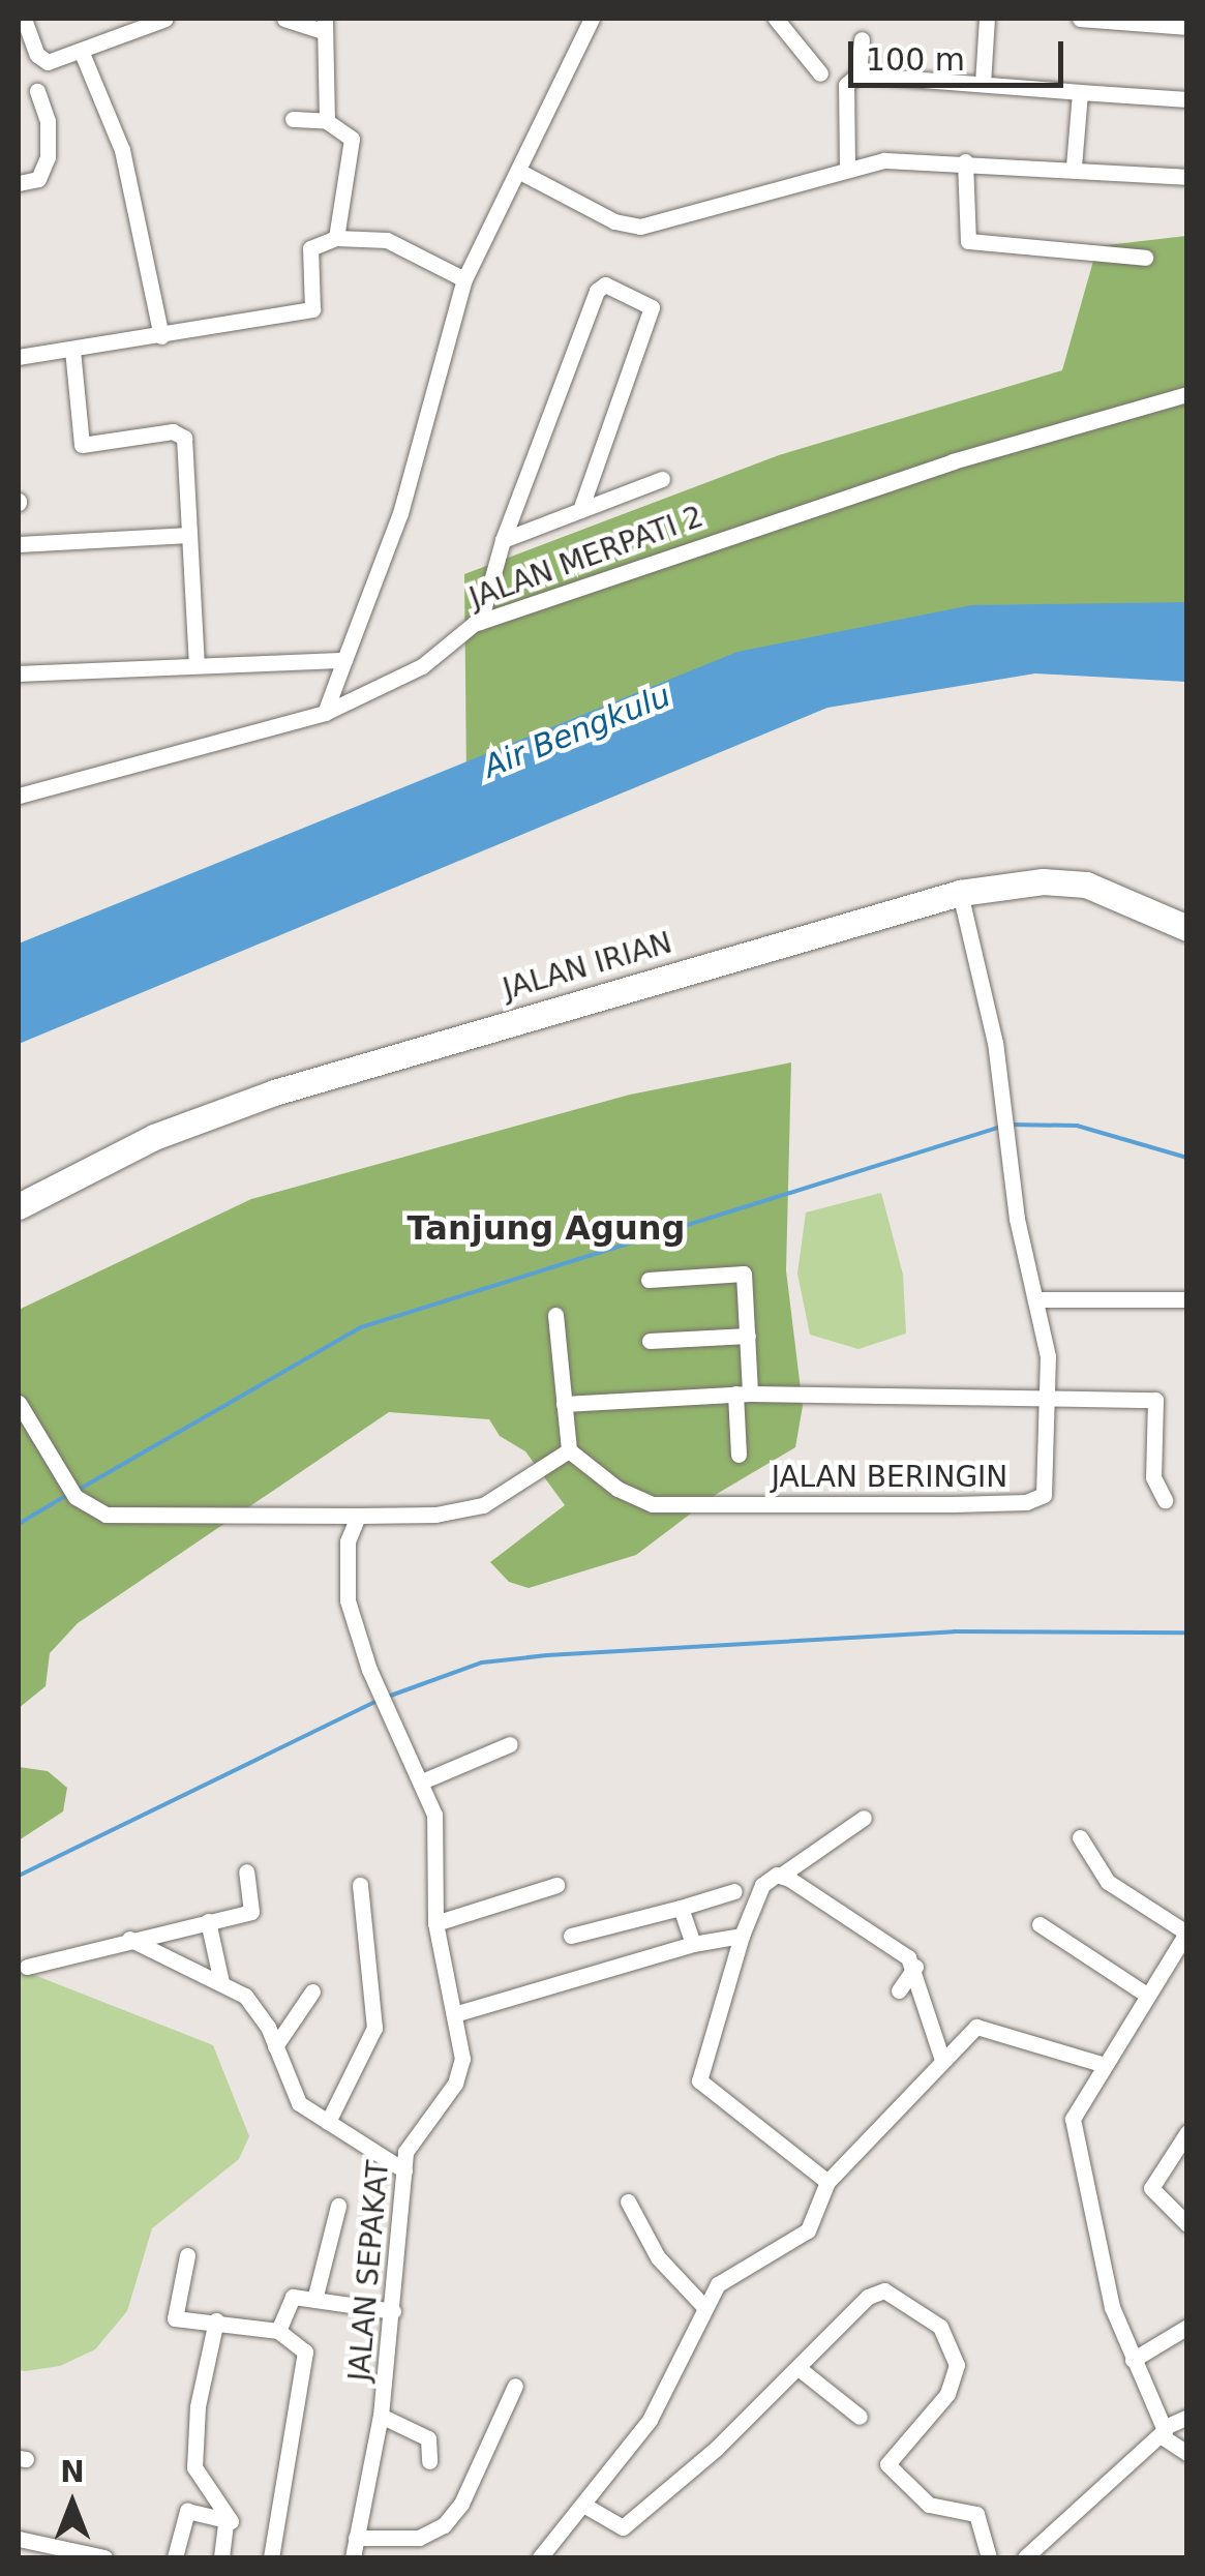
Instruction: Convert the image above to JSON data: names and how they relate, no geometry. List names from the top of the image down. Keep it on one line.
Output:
{"streets":{"main road":["JALAN IRIAN"],"street":["JALAN MERPATI 2","JALAN BERINGIN","JALAN SEPAKAT"]},"crossings":[["JALAN IRIAN","JALAN BERINGIN"]],"districts":["Tanjung Agung"],"water":["Air Bengkulu"],"scale_bar":"100 m","north":"top"}
